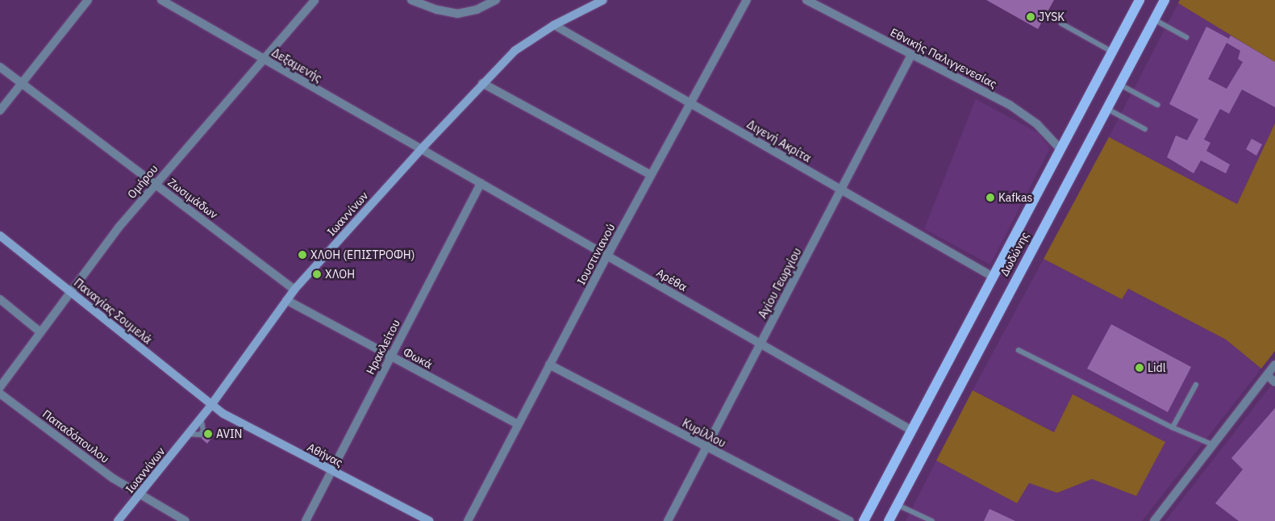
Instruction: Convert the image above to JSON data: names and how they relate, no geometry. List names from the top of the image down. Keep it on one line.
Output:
{"streets":{"main road":["Ιωαννίνων","Δωδώνης","Παναγίας Σουμελά","Αθήνας"],"street":["Εθνικής Παλιγγενεσίας","Δεξαμενής","Διγενή Ακρίτα","Ομήρου","Ζωσιμάδων","Ιουστινιανού","Αρέθα","Αγίου Γεωργίου","Ηρακλείτου","Φωκά","Κυρίλλου","Παπαδόπουλου"]},"crossings":[["Εθνικής Παλιγγενεσίας","Δωδώνης"],["Εθνικής Παλιγγενεσίας","Αγίου Γεωργίου"],["Δεξαμενής","Ομήρου"],["Δεξαμενής","Ιωαννίνων"],["Δεξαμενής","Αρέθα"],["Διγενή Ακρίτα","Ιωαννίνων"],["Διγενή Ακρίτα","Ιουστινιανού"],["Διγενή Ακρίτα","Δωδώνης"],["Διγενή Ακρίτα","Αγίου Γεωργίου"],["Ομήρου","Ζωσιμάδων"],["Ομήρου","Παναγίας Σουμελά"],["Ζωσιμάδων","Ιωαννίνων"],["Ιωαννίνων","Αρέθα"],["Ιωαννίνων","Παναγίας Σουμελά"],["Ιωαννίνων","Φωκά"],["Ιωαννίνων","Παπαδόπουλου"],["Ιωαννίνων","Αθήνας"],["Ιουστινιανού","Αρέθα"],["Ιουστινιανού","Φωκά"],["Ιουστινιανού","Κυρίλλου"],["Δωδώνης","Αρέθα"],["Αρέθα","Αγίου Γεωργίου"],["Αρέθα","Ηρακλείτου"],["Αγίου Γεωργίου","Κυρίλλου"],["Παναγίας Σουμελά","Αθήνας"],["Ηρακλείτου","Φωκά"],["Ηρακλείτου","Αθήνας"]],"places":["JYSK","Kafkas","ΧΛΟΗ (ΕΠΙΣΤΡΟΦΗ)","ΧΛΟΗ","Lidl","AVIN"]}
